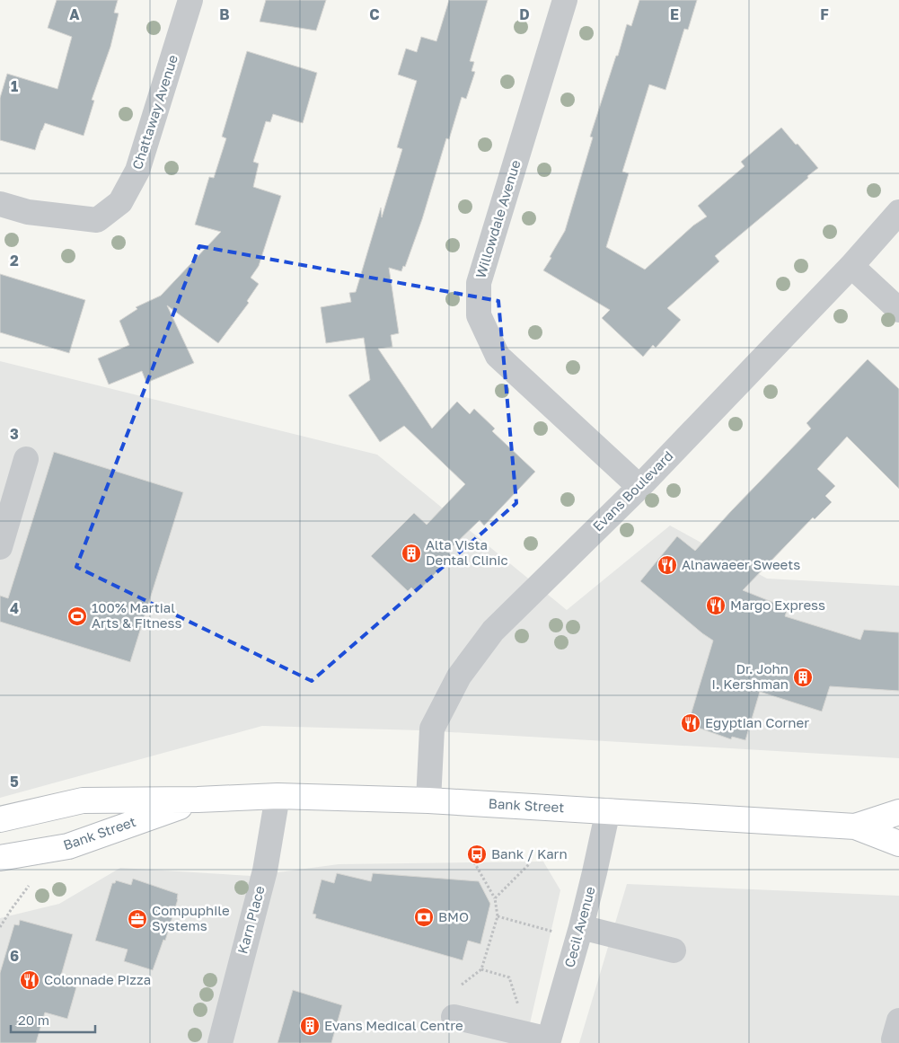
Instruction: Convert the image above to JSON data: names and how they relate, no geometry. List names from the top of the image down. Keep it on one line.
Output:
{"streets":{"main road":["Bank Street"],"street":["Chattaway Avenue","Willowdale Avenue","Evans Boulevard","Karn Place","Cecil Avenue"]},"crossings":[["Willowdale Avenue","Evans Boulevard"],["Evans Boulevard","Bank Street"],["Bank Street","Karn Place"],["Bank Street","Cecil Avenue"]],"places":{"building":["Alta Vista Dental Clinic","Dr. John I. Kershman","Evans Medical Centre"],"restaurant":["Alnawaeer Sweets","Margo Express","Egyptian Corner","Colonnade Pizza"],"sports":["100% Martial Arts & Fitness"],"bus stop":["Bank / Karn"],"bank":["BMO"],"office":["Compuphile Systems"]},"scale_bar":"20 m","grid":{"columns":["A","B","C","D","E","F"],"rows":["1","2","3","4","5","6"]}}
